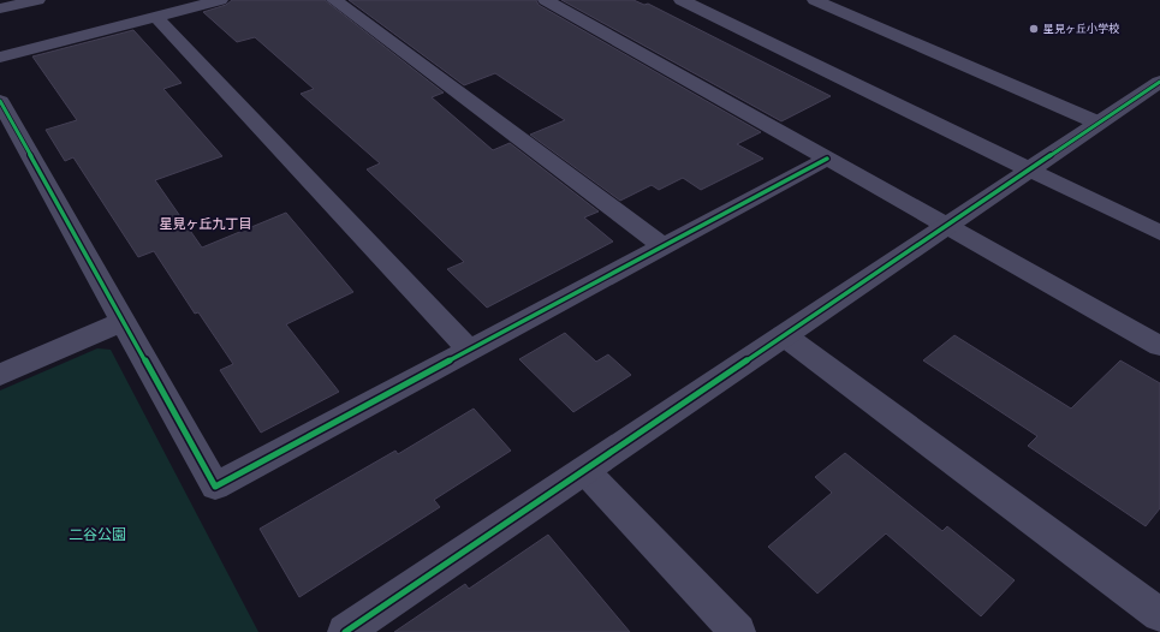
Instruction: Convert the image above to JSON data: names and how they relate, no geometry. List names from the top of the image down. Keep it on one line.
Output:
{"districts":["星見ヶ丘九丁目"],"parks":["二谷公園"],"places":["星見ヶ丘小学校"]}
